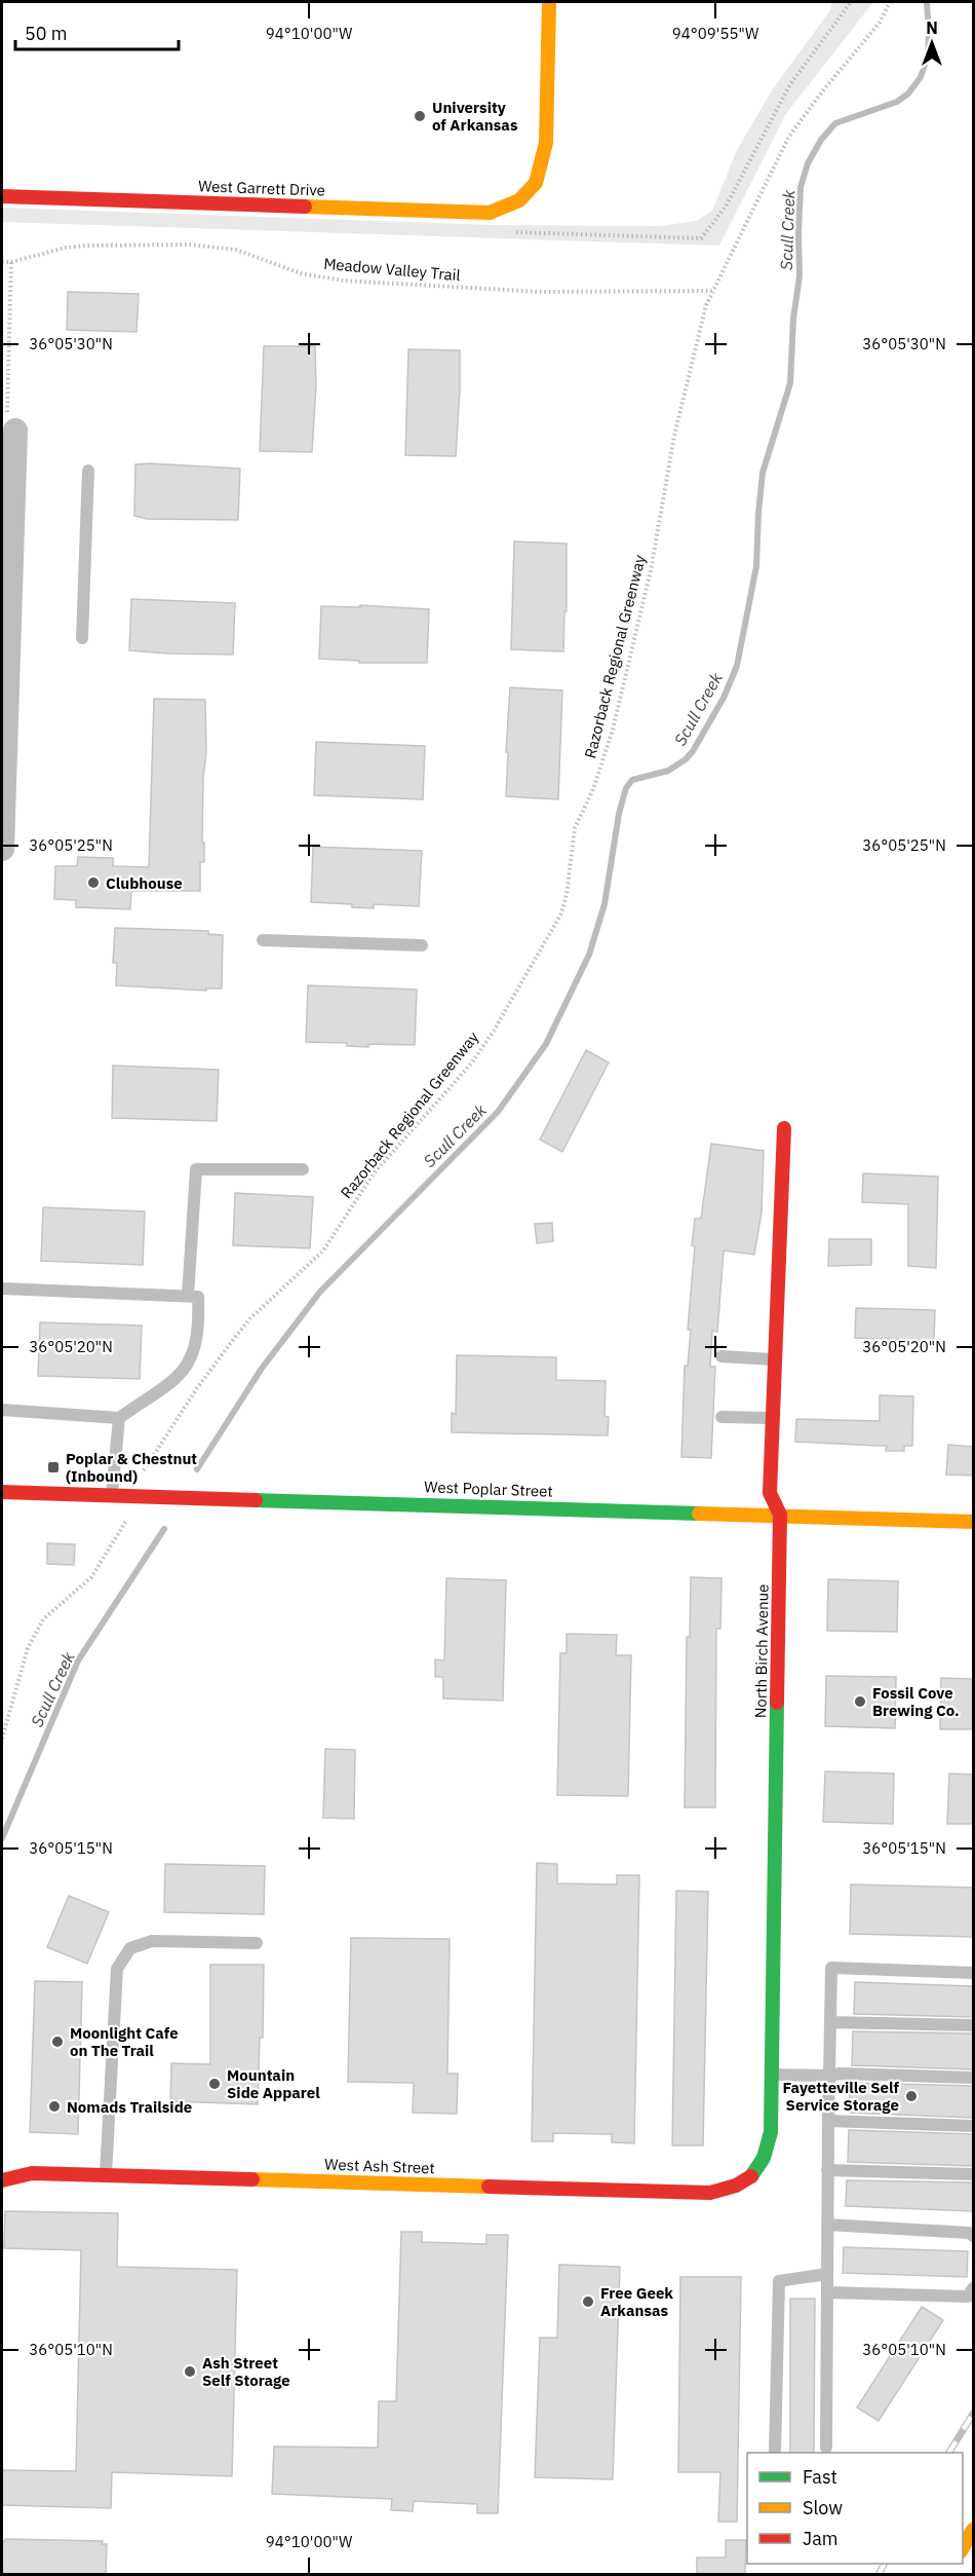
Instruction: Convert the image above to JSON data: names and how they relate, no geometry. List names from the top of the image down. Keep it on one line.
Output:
{"streets":{"street":["West Garrett Drive","West Poplar Street","North Birch Avenue","West Ash Street"],"path":["Meadow Valley Trail","Razorback Regional Greenway"]},"crossings":[["Meadow Valley Trail","Razorback Regional Greenway"],["Razorback Regional Greenway","West Poplar Street"],["West Poplar Street","North Birch Avenue"],["North Birch Avenue","West Ash Street"]],"water":["Scull Creek"],"places":{"other":["University of Arkansas","Clubhouse","Fossil Cove Brewing Co.","Moonlight Cafe on The Trail","Mountain Side Apparel","Fayetteville Self Service Storage","Nomads Trailside","Free Geek Arkansas","Ash Street Self Storage"],"transit":["Poplar & Chestnut (Inbound)"]},"legend":["Fast","Slow","Jam"],"scale_bar":"50 m","north":"top","coordinates":["94°10'00\"W","94°09'55\"W","36°05'30\"N","36°05'25\"N","36°05'20\"N","36°05'15\"N","36°05'10\"N"]}
